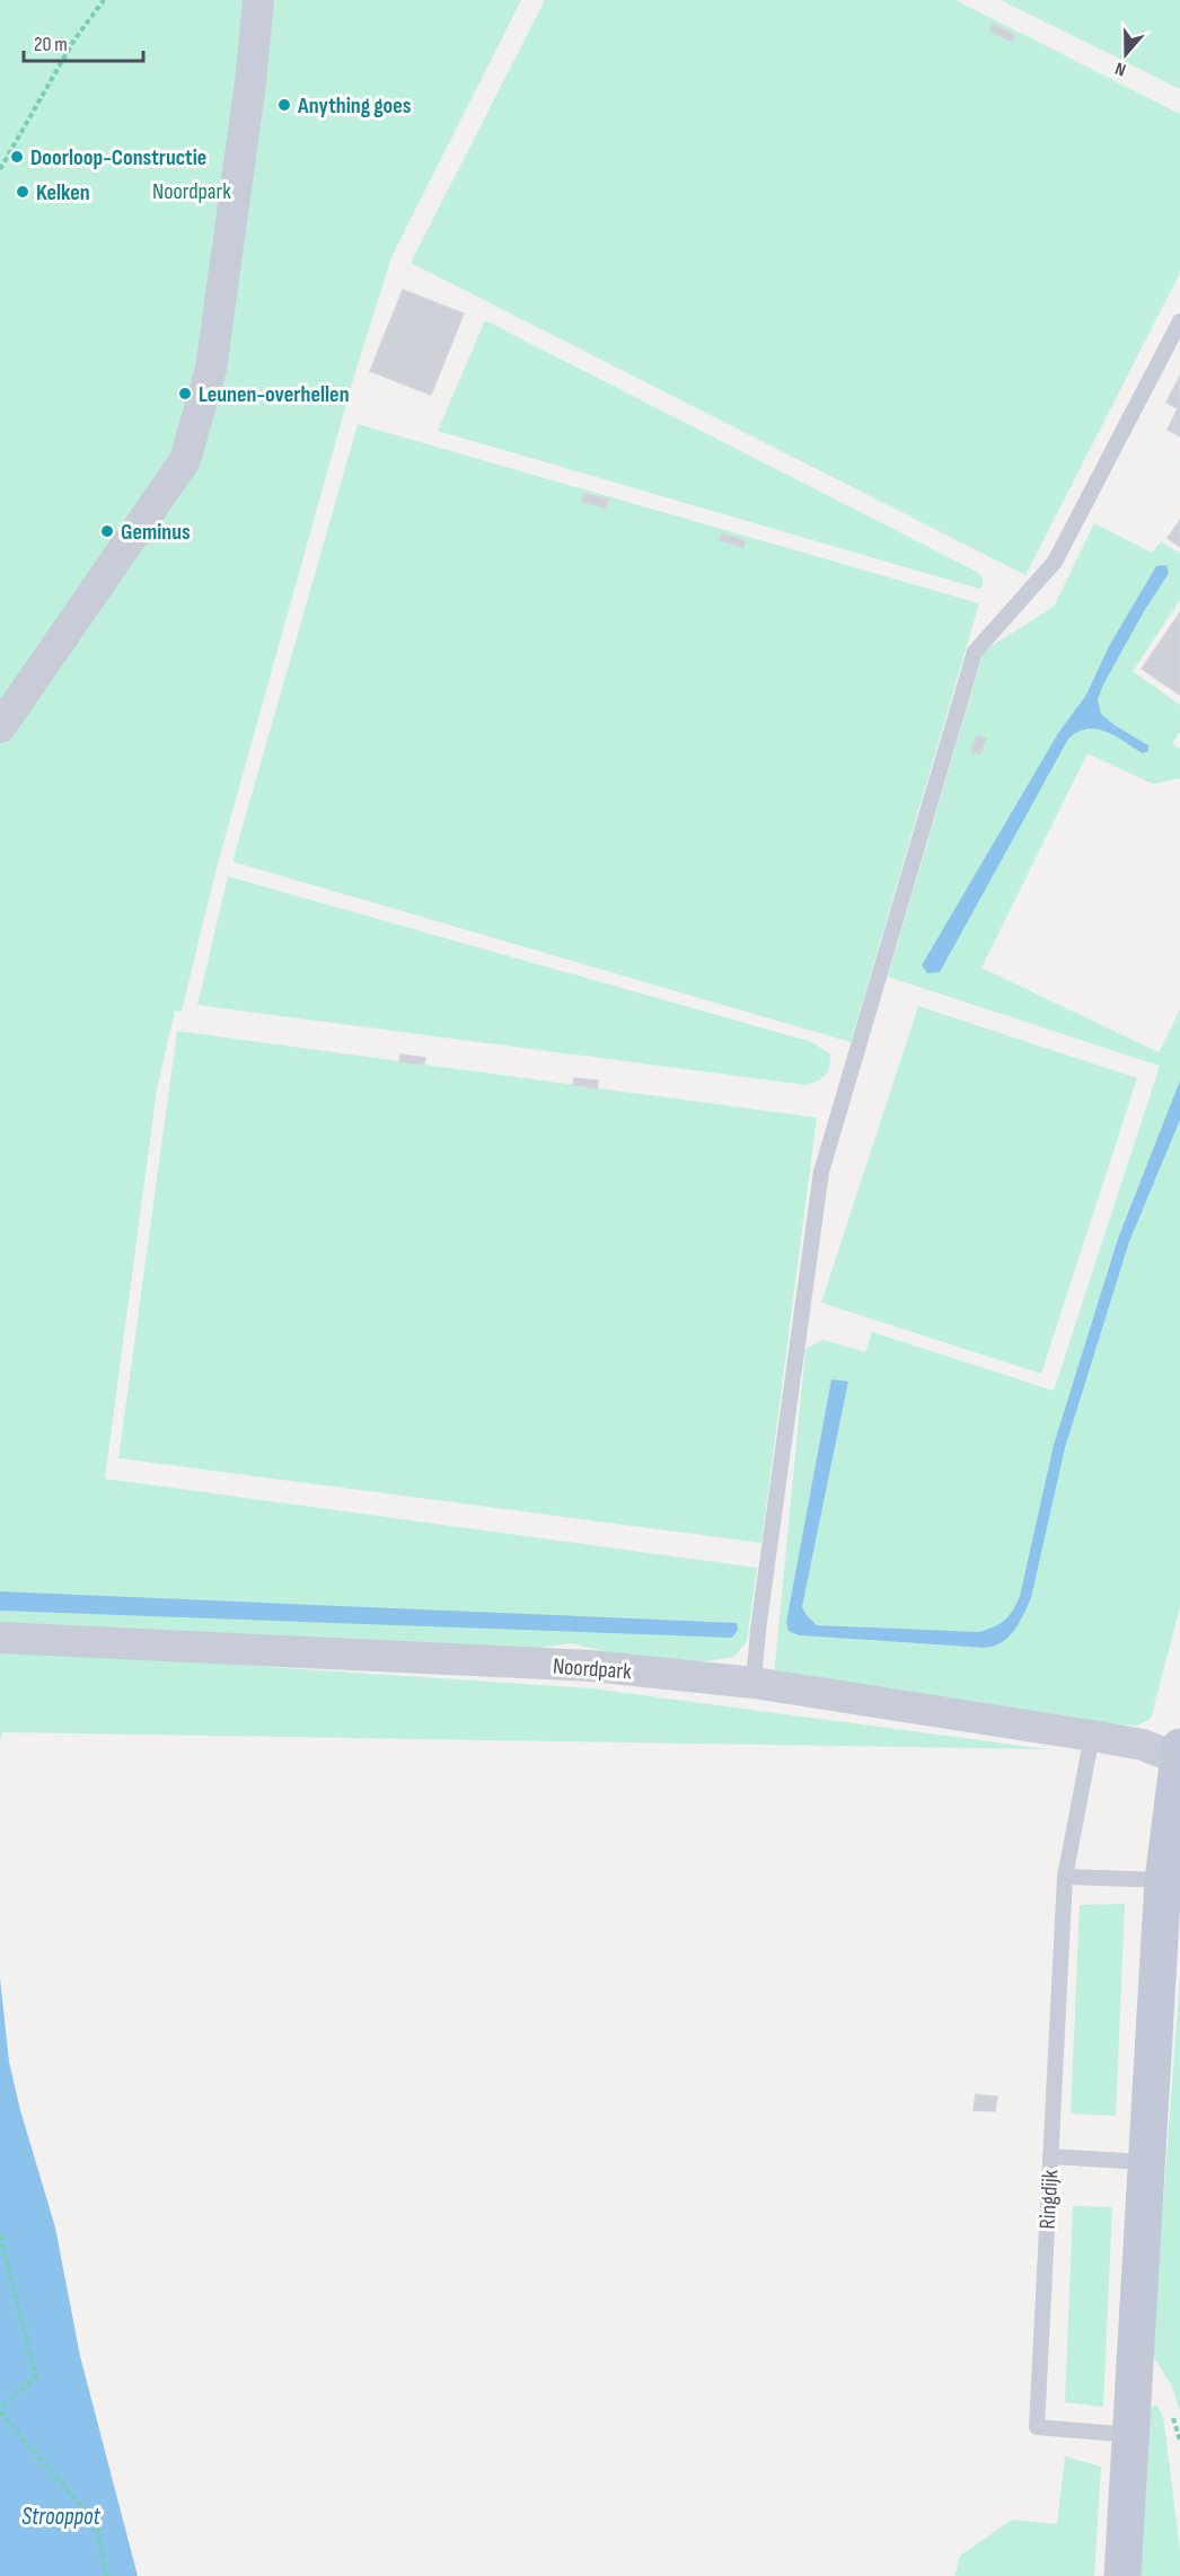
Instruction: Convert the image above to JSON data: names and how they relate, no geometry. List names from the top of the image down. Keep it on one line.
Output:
{"streets":{"street":["Noordpark"],"lane":["Ringdijk"]},"crossings":[["Noordpark","Ringdijk"]],"water":["Strooppot"],"parks":["Noordpark"],"places":["Anything goes","Doorloop-Constructie","Kelken","Leunen-overhellen","Geminus"],"scale_bar":"20 m","north":"bottom"}
